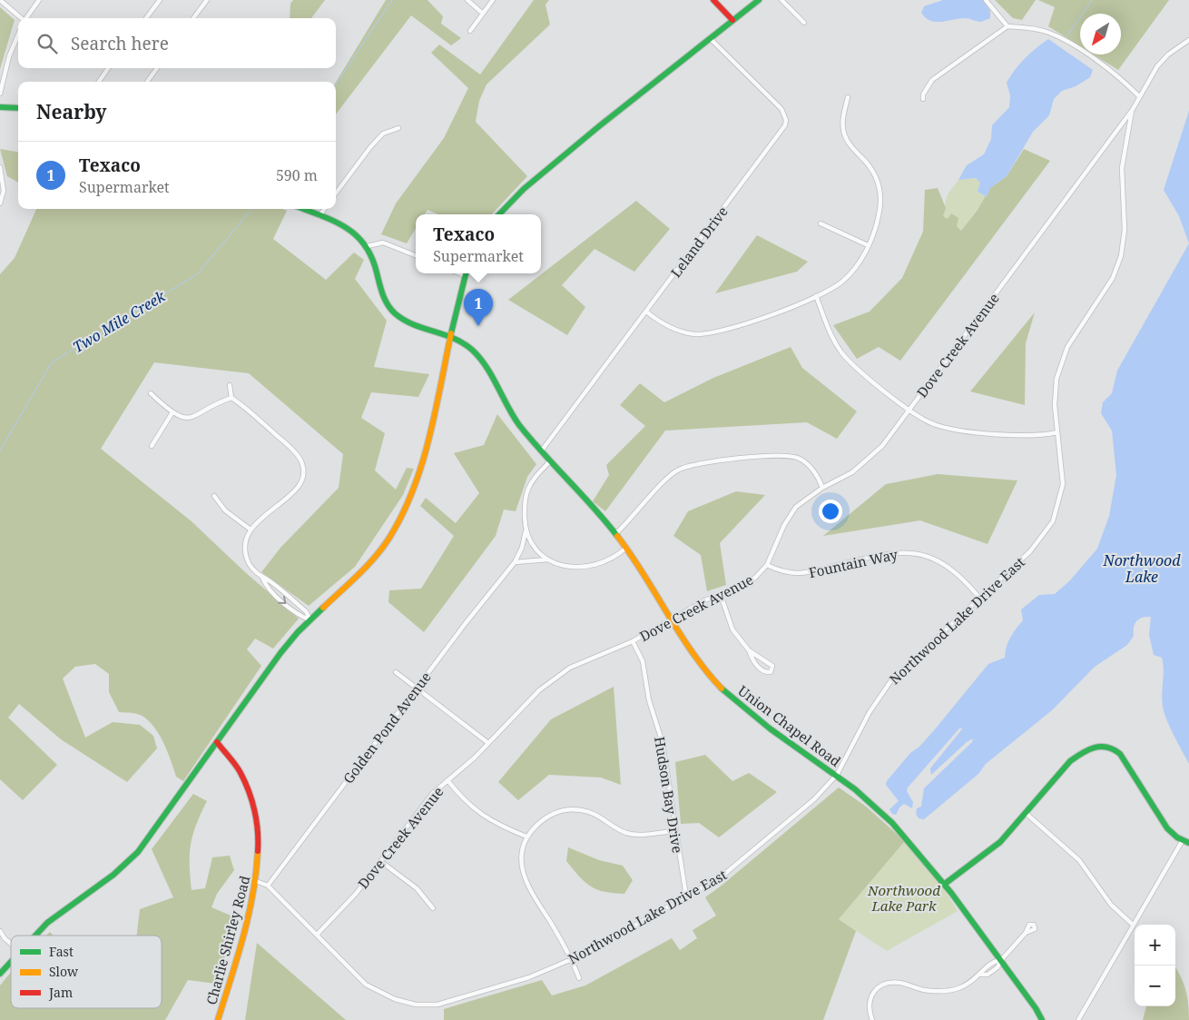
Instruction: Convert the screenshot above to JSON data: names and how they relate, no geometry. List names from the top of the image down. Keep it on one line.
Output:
{"streets":{"street":["Leland Drive","Dove Creek Avenue","Fountain Way","Northwood Lake Drive East","Union Chapel Road","Golden Pond Avenue","Hudson Bay Drive","Charlie Shirley Road"]},"crossings":[["Leland Drive","Union Chapel Road"],["Dove Creek Avenue","Fountain Way"],["Dove Creek Avenue","Northwood Lake Drive East"],["Dove Creek Avenue","Union Chapel Road"],["Dove Creek Avenue","Hudson Bay Drive"],["Fountain Way","Northwood Lake Drive East"],["Northwood Lake Drive East","Union Chapel Road"],["Northwood Lake Drive East","Golden Pond Avenue"],["Northwood Lake Drive East","Hudson Bay Drive"]],"water":["Two Mile Creek","Northwood Lake"],"parks":["Northwood Lake Park"],"legend":["Fast","Slow","Jam"],"north":"bottom left","page":{"search":"Search here","heading":"Nearby","list":[{"mark":"1","name":"Texaco","note":"Supermarket","value":"590 m"}],"popup":["Texaco","Supermarket"],"pins":"1","map_buttons":["+","−"]}}
